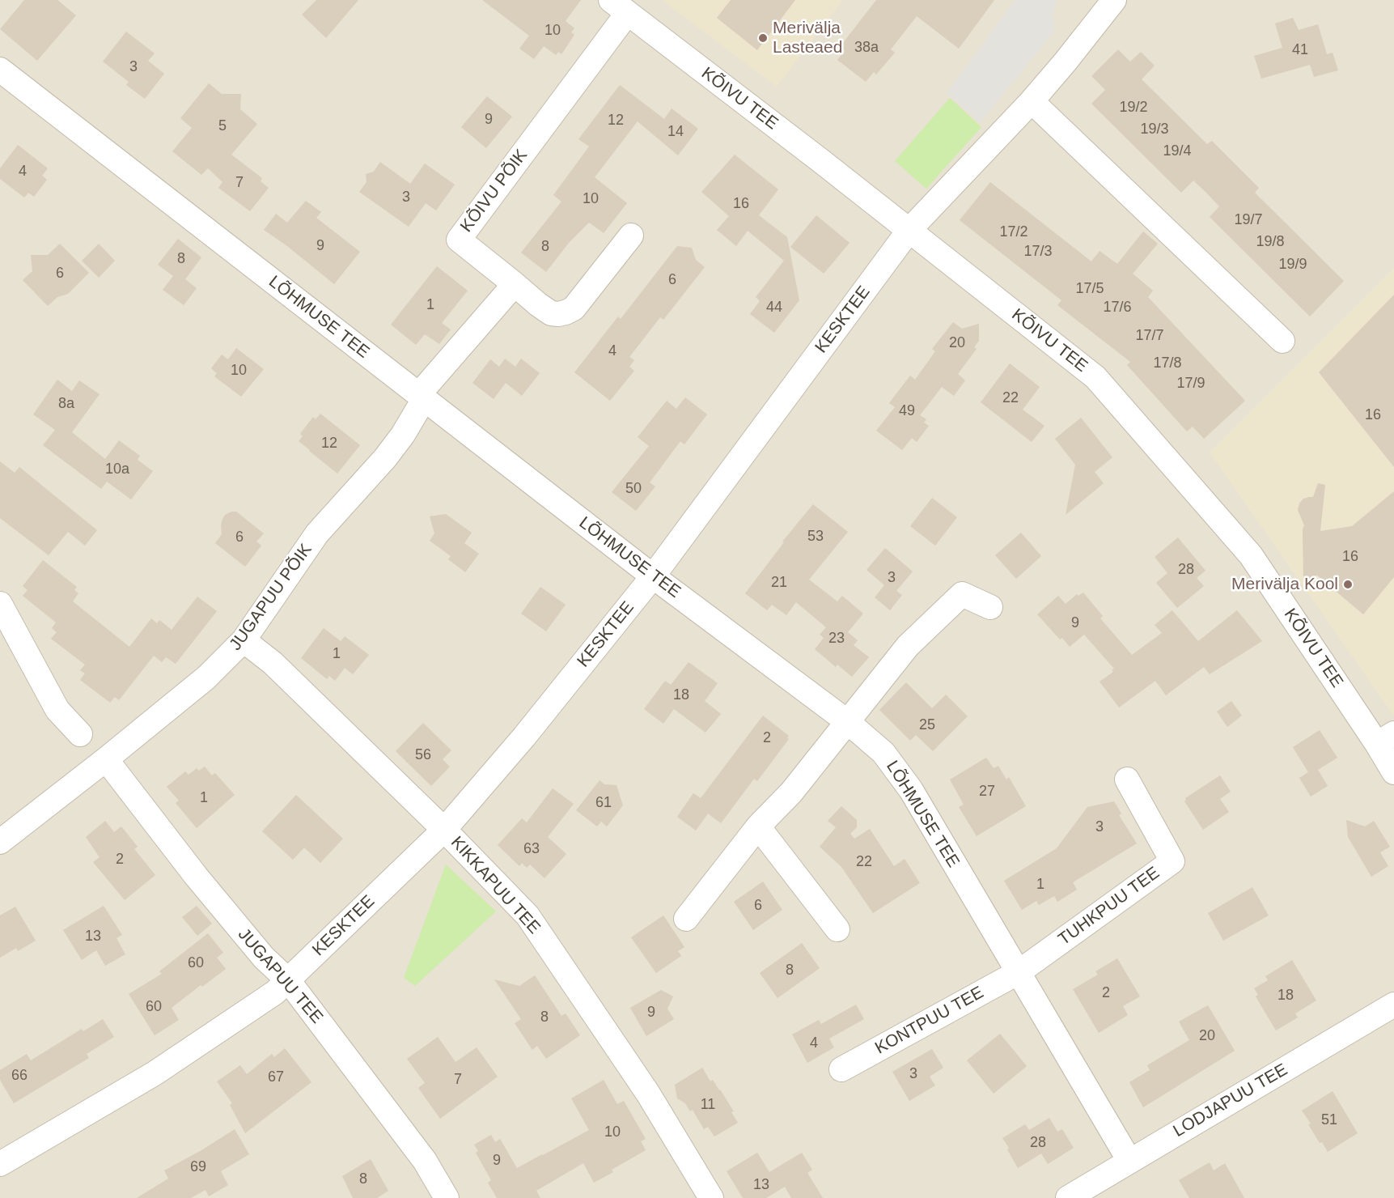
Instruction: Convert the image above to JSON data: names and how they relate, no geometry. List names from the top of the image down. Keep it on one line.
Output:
{"streets":{"street":["KÕIVU TEE","KÕIVU PÕIK","LÕHMUSE TEE","KESKTEE","JUGAPUU PÕIK","KIKKAPUU TEE","TUHKPUU TEE","JUGAPUU TEE","KONTPUU TEE","LODJAPUU TEE"]},"crossings":[["KÕIVU TEE","KÕIVU PÕIK"],["KÕIVU TEE","KESKTEE"],["LÕHMUSE TEE","KESKTEE"],["LÕHMUSE TEE","JUGAPUU PÕIK"],["LÕHMUSE TEE","TUHKPUU TEE"],["LÕHMUSE TEE","KONTPUU TEE"],["LÕHMUSE TEE","LODJAPUU TEE"],["KESKTEE","KIKKAPUU TEE"],["KESKTEE","JUGAPUU TEE"],["JUGAPUU PÕIK","KIKKAPUU TEE"],["JUGAPUU PÕIK","JUGAPUU TEE"],["TUHKPUU TEE","KONTPUU TEE"]],"places":["Merivälja Lasteaed","Merivälja Kool"],"house_numbers":["10","38a","41","3","19/2","9","12","5","19/3","14","19/4","4","7","3","10","16","19/7","17/2","19/8","9","8","17/3","8","19/9","6","6","17/5","1","44","17/6","17/7","20","4","17/8","10","17/9","22","8a","49","16","12","10a","50","53","6","16","28","3","21","9","23","1","18","25","2","56","27","1","61","3","63","2","22","1","6","13","60","8","2","18","60","9","8","20","4","3","66","67","7","11","51","10","28","9","69","8","13"]}
